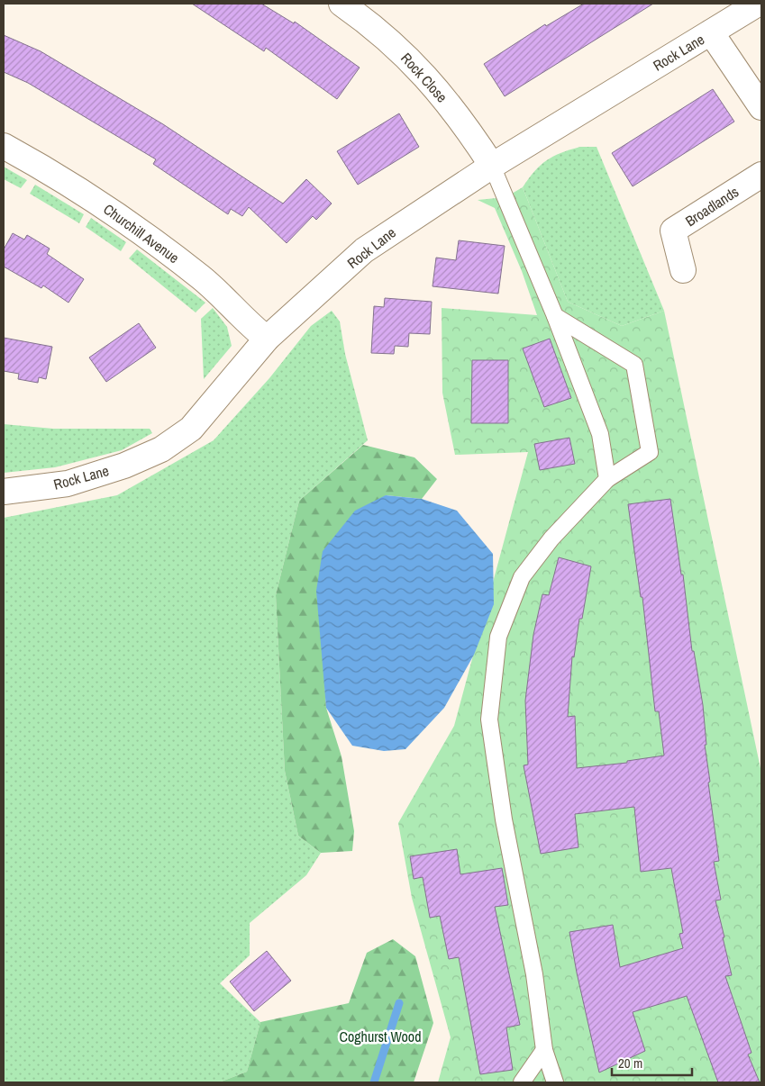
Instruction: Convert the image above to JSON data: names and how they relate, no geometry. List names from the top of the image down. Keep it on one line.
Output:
{"streets":{"street":["Rock Lane","Rock Close","Broadlands","Churchill Avenue"]},"crossings":[["Rock Lane","Rock Close"],["Rock Lane","Churchill Avenue"]],"parks":["Coghurst Wood"],"scale_bar":"20 m"}
